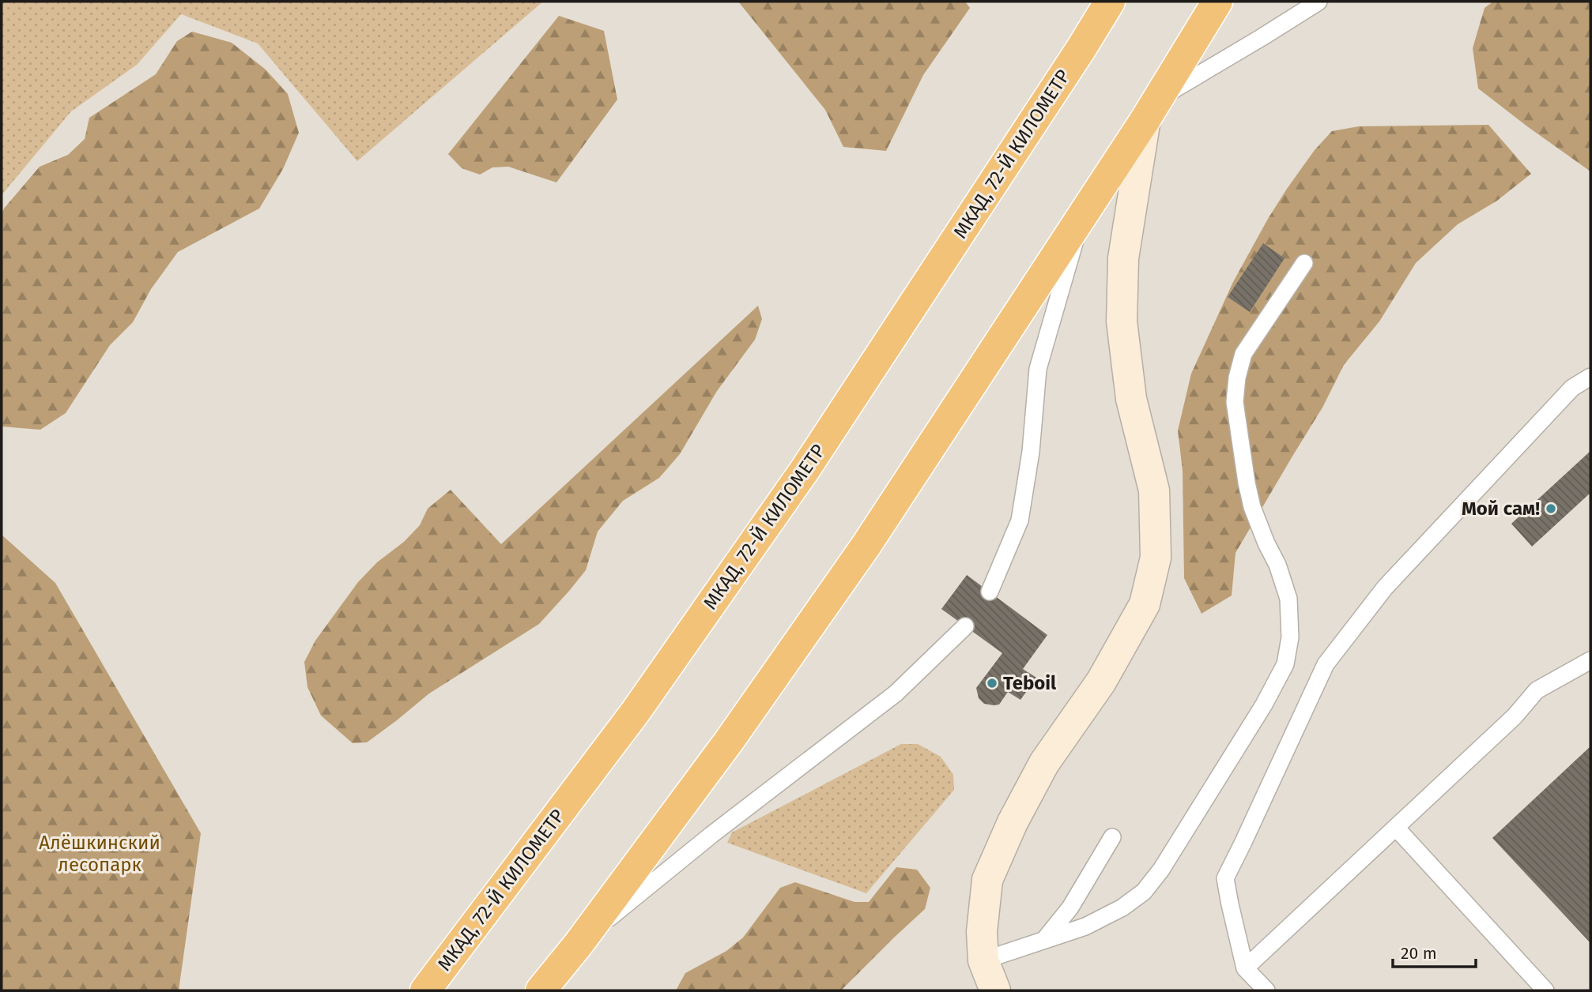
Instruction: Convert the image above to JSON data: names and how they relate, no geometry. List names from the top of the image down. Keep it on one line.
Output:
{"streets":{"highway":["МКАД, 72-Й КИЛОМЕТР"]},"parks":["Алёшкинский лесопарк"],"places":["Мой сам!","Teboil"],"scale_bar":"20 m"}
